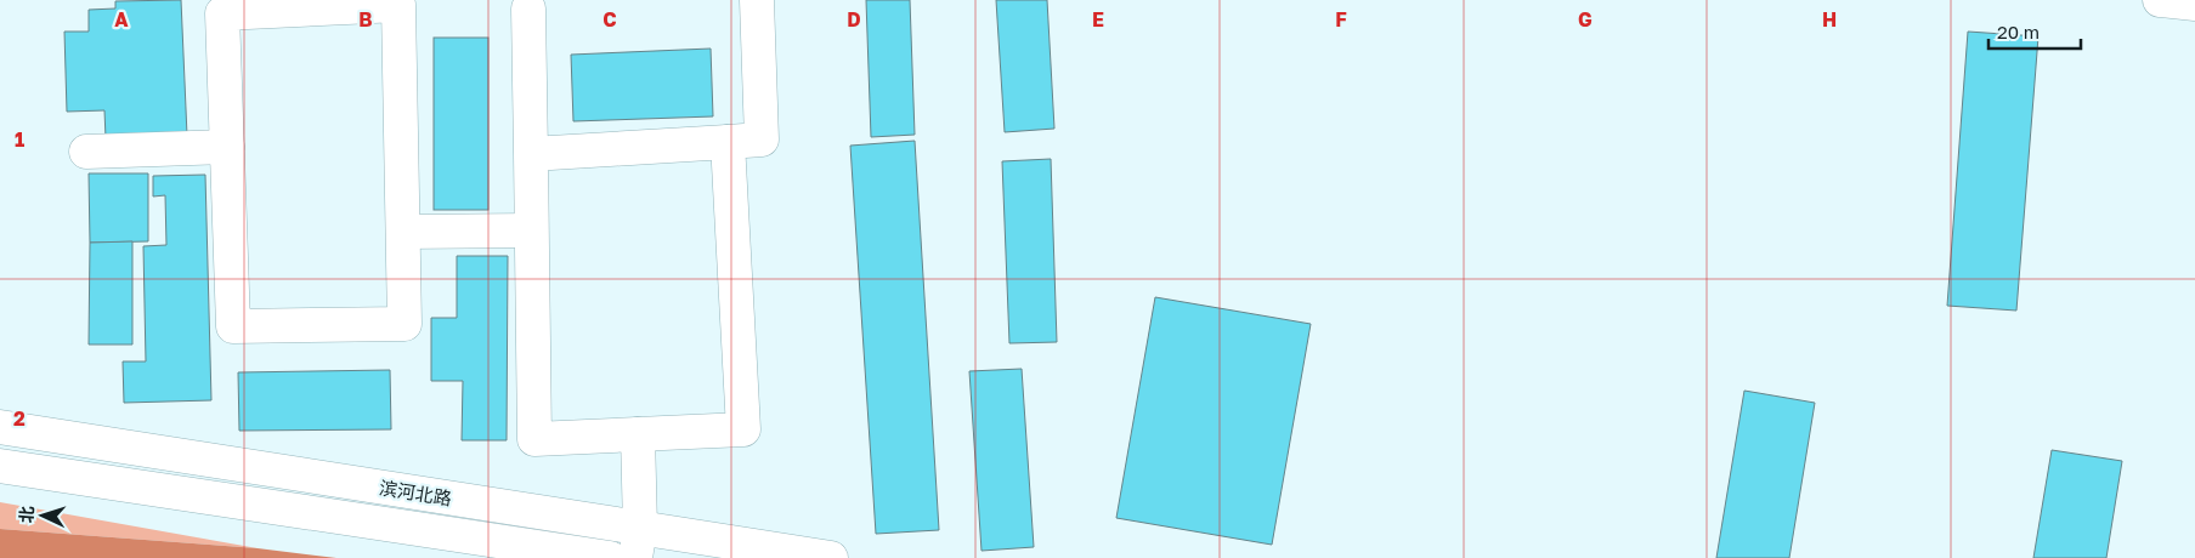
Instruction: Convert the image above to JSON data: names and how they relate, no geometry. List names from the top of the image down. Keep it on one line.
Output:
{"streets":{"main road":["滨河北路"]},"scale_bar":"20 m","north":"left","grid":{"columns":["A","B","C","D","E","F","G","H"],"rows":["1","2"]}}
